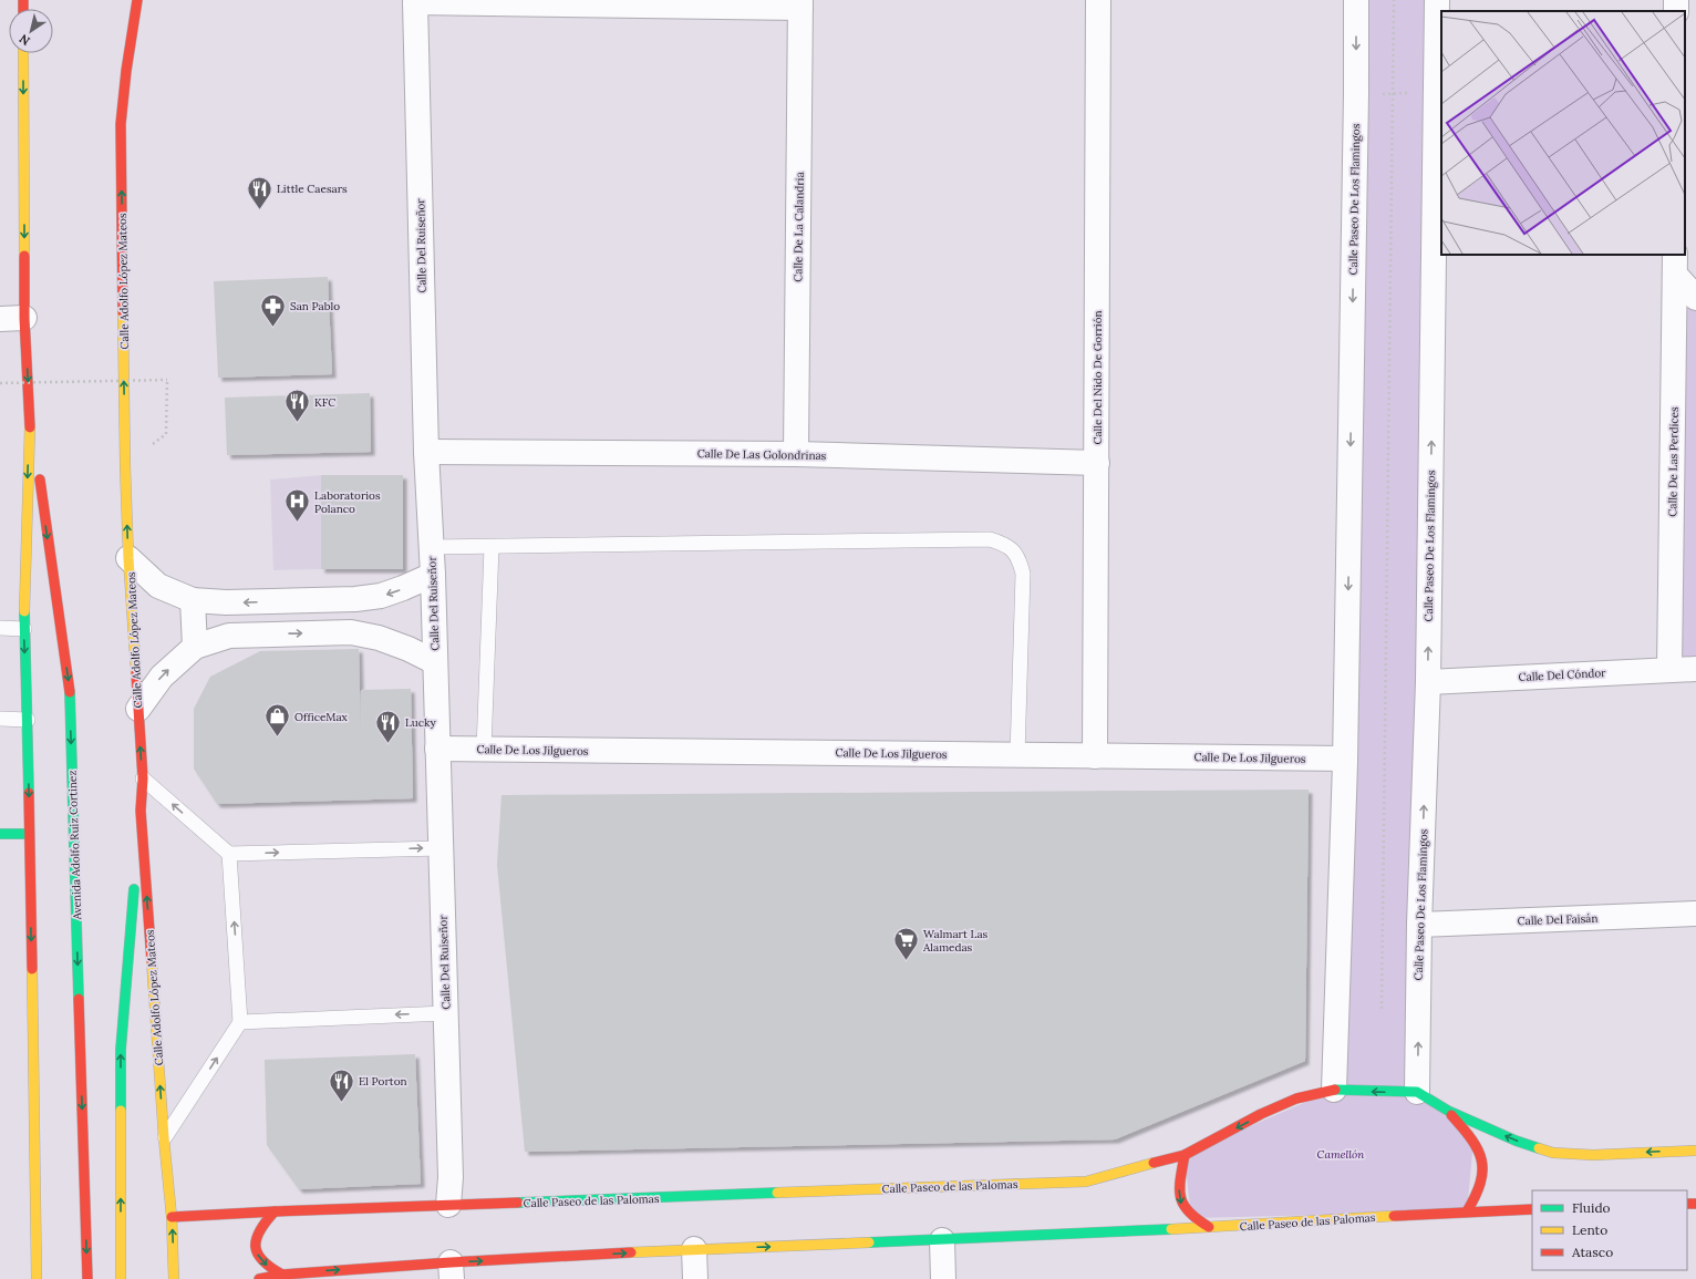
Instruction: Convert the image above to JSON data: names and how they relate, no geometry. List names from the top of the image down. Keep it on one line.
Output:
{"streets":{"main road":["Calle Adolfo López Mateos","Avenida Adolfo Ruiz Cortinez","Calle Paseo de las Palomas"],"street":["Calle Paseo De Los Flamingos","Calle De La Calandria","Calle Del Ruiseñor","Calle Del Nido De Gorrión","Calle De Las Golondrinas","Calle De Las Perdices","Calle Del Cóndor","Calle De Los Jilgueros","Calle Del Faisán"]},"crossings":[["Calle Paseo De Los Flamingos","Calle Del Cóndor"],["Calle Paseo De Los Flamingos","Calle De Los Jilgueros"],["Calle Paseo De Los Flamingos","Calle Del Faisán"],["Calle Paseo De Los Flamingos","Calle Paseo de las Palomas"],["Calle De La Calandria","Calle Del Ruiseñor"],["Calle De La Calandria","Calle De Las Golondrinas"],["Calle Del Ruiseñor","Calle De Las Golondrinas"],["Calle Del Ruiseñor","Calle De Los Jilgueros"],["Calle Del Ruiseñor","Calle Paseo de las Palomas"],["Calle Adolfo López Mateos","Calle Paseo de las Palomas"],["Calle Del Nido De Gorrión","Calle De Las Golondrinas"],["Calle Del Nido De Gorrión","Calle De Los Jilgueros"],["Calle De Las Perdices","Calle Del Cóndor"]],"parks":["Camellón"],"places":{"restaurant":["Little Caesars","KFC","Lucky","El Porton"],"pharmacy":["San Pablo"],"hospital":["Laboratorios Polanco"],"shop":["OfficeMax"],"supermarket":["Walmart Las Alamedas"]},"legend":["Fluido","Lento","Atasco"],"north":"bottom left"}
